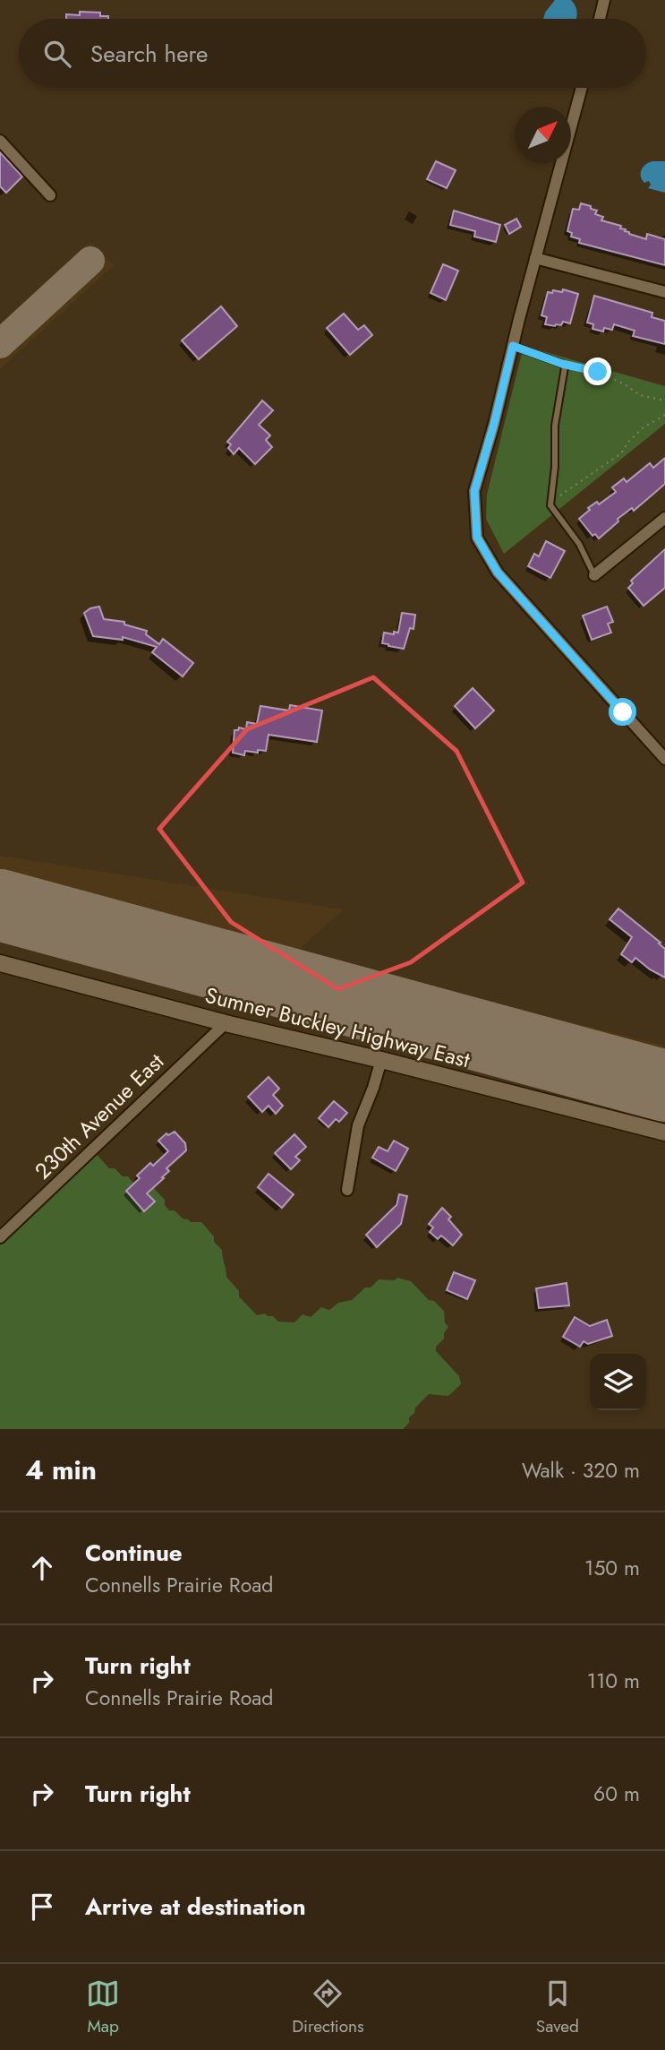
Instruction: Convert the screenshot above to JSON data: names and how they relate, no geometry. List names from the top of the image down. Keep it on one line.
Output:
{"streets":{"street":["Sumner Buckley Highway East","230th Avenue East"]},"crossings":[["Sumner Buckley Highway East","230th Avenue East"]],"north":"top right","page":{"search":"Search here","heading":["4 min","Walk · 320 m"],"list":[["Continue","Connells Prairie Road","150 m"],["Turn right","Connells Prairie Road","110 m"],["Turn right","60 m"],"Arrive at destination"],"nav":["Map","Directions","Saved"]}}
